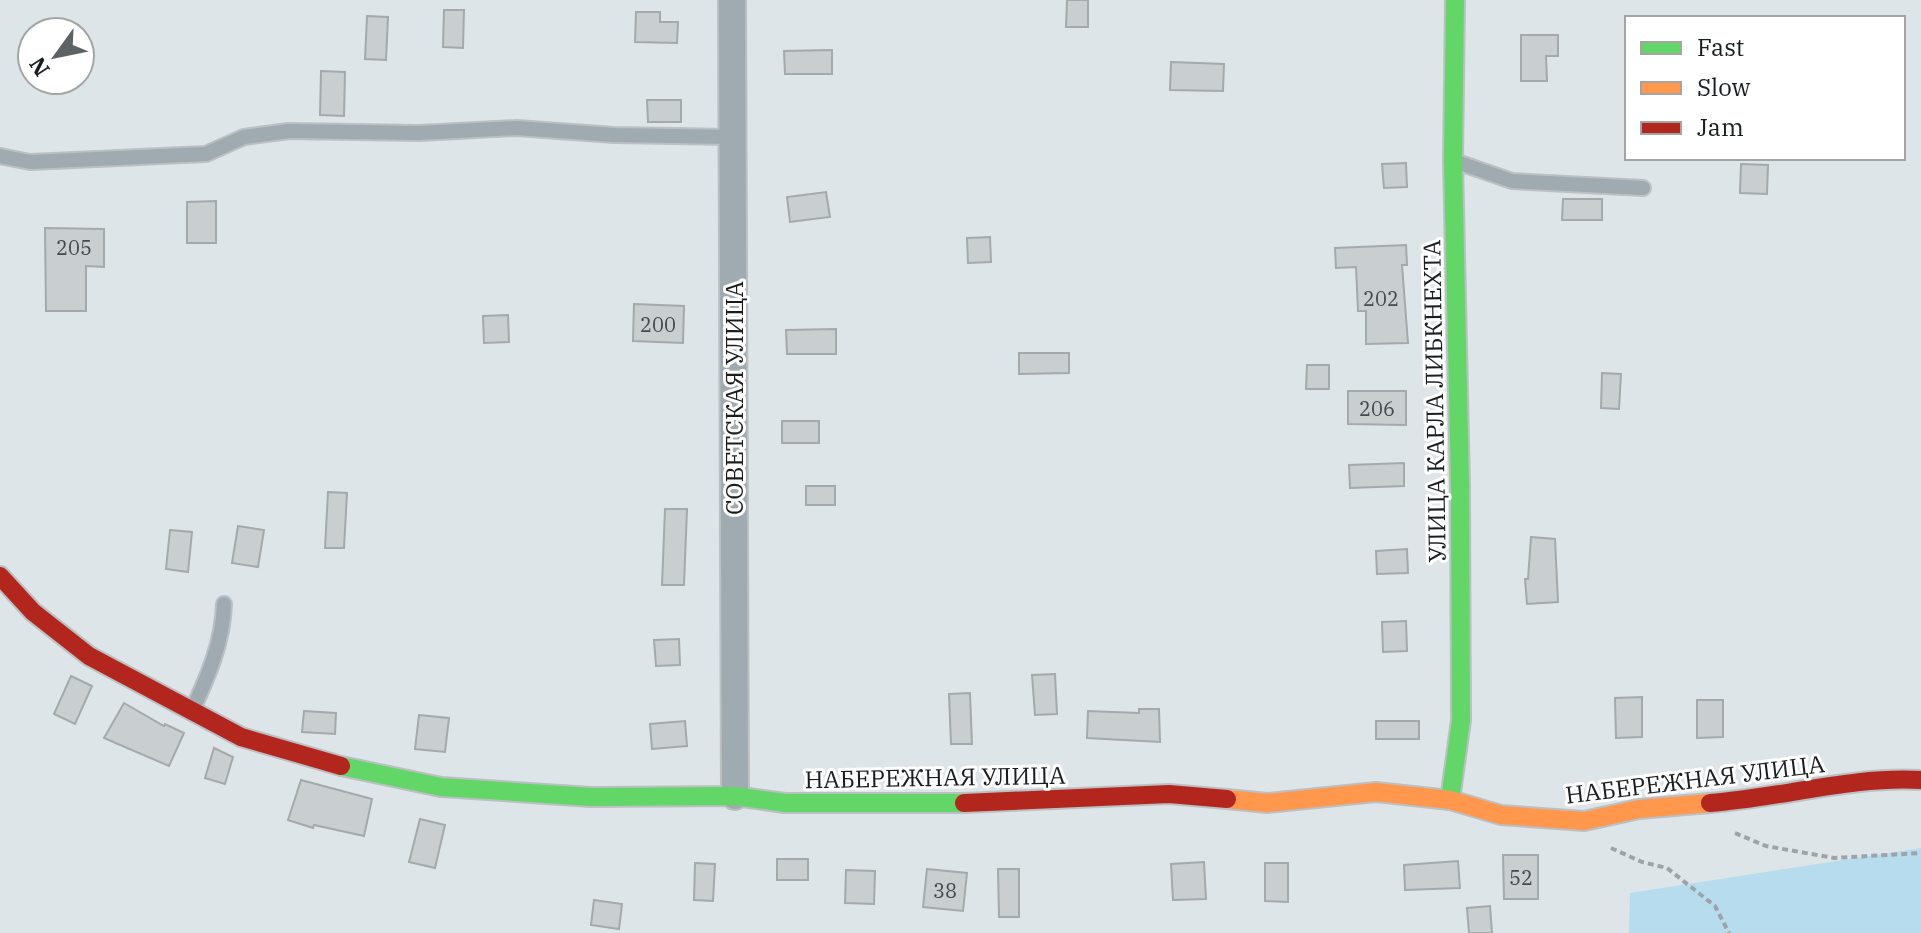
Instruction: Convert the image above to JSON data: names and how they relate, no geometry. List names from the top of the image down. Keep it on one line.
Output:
{"streets":{"street":["СОВЕТСКАЯ УЛИЦА","УЛИЦА КАРЛА ЛИБКНЕХТА","НАБЕРЕЖНАЯ УЛИЦА"]},"crossings":[["СОВЕТСКАЯ УЛИЦА","НАБЕРЕЖНАЯ УЛИЦА"],["УЛИЦА КАРЛА ЛИБКНЕХТА","НАБЕРЕЖНАЯ УЛИЦА"]],"house_numbers":["205","202","200","206","52","38"],"legend":["Fast","Slow","Jam"],"north":"bottom left"}
